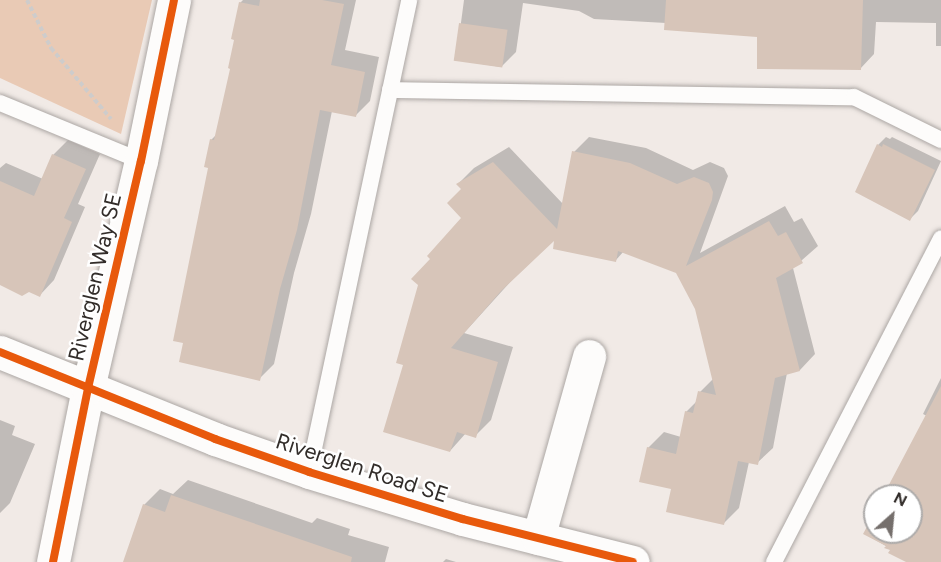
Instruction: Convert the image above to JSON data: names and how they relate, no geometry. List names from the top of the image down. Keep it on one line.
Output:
{"streets":{"street":["Riverglen Way SE","Riverglen Road SE"]},"crossings":[["Riverglen Way SE","Riverglen Road SE"]],"north":"top right"}
